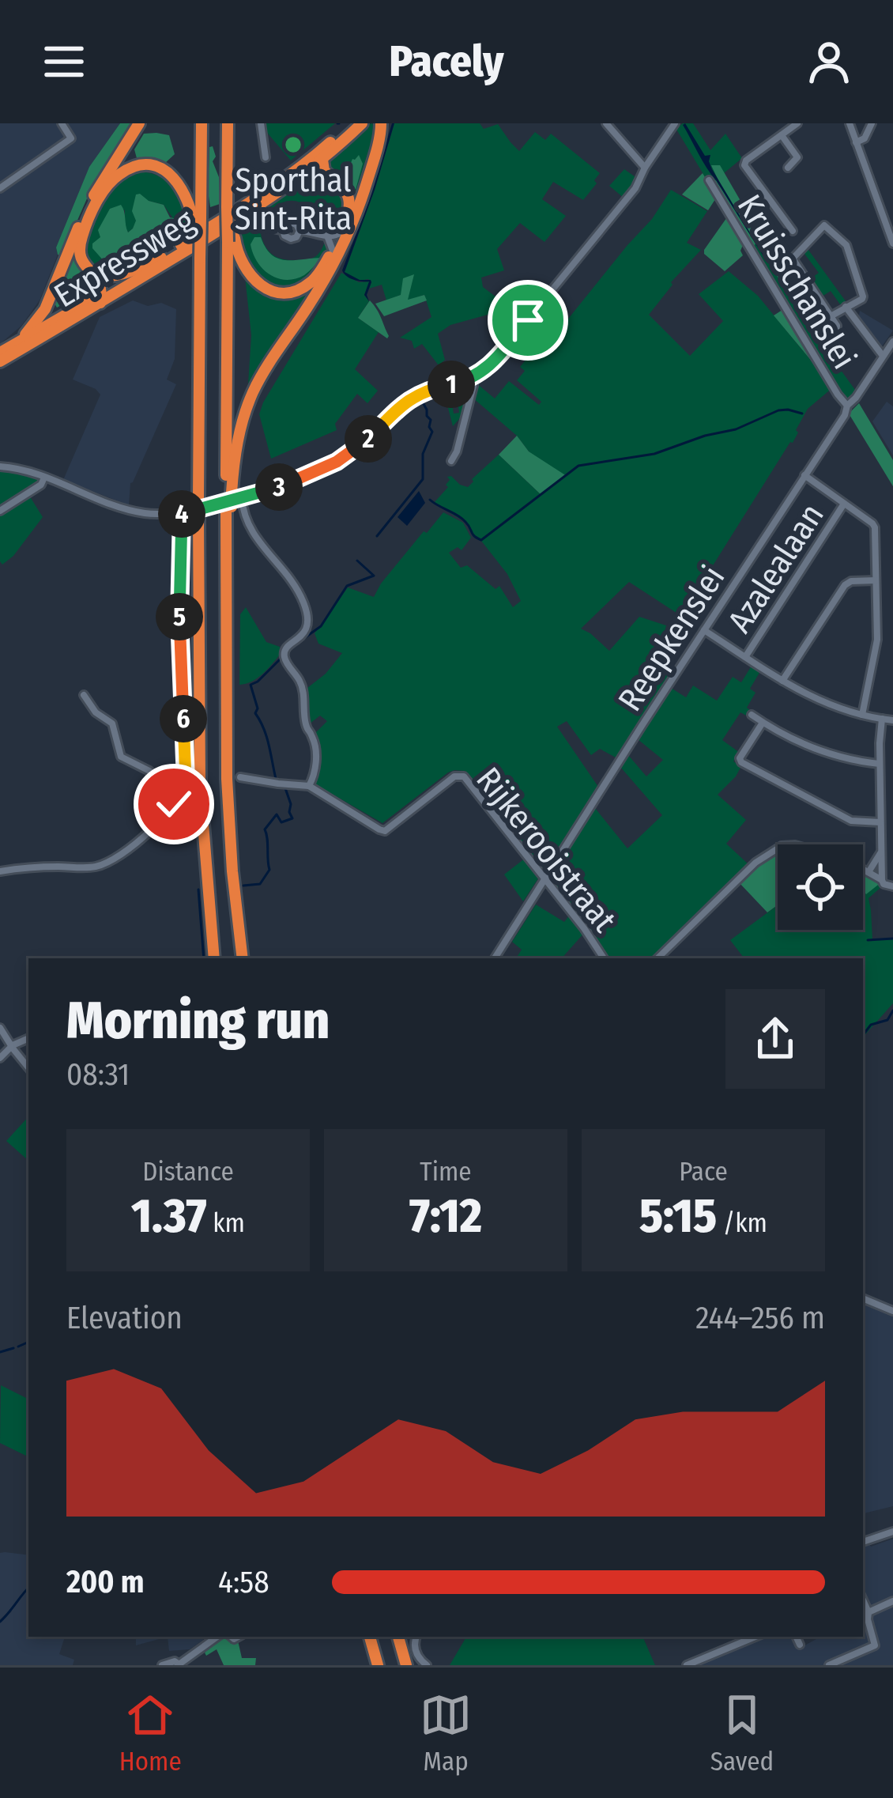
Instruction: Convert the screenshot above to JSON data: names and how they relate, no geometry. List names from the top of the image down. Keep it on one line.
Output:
{"streets":{"highway":["Expressweg"],"street":["Kruisschanslei","Azalealaan","Reepkenslei","Rijkerooistraat"]},"crossings":[["Kruisschanslei","Reepkenslei"],["Reepkenslei","Rijkerooistraat"]],"places":["Sporthal Sint-Rita"],"page":{"header":"Pacely","pins":["1","2","3","4","5","6"],"heading":["Morning run","08:31"],"stats":[["Distance","1.37 km"],["Time","7:12"],["Pace","5:15 /km"]],"chart":["Elevation","244–256 m"],"list":[{"name":"200 m","note":"4:58"}],"tabs":["Home","Map","Saved"]}}
